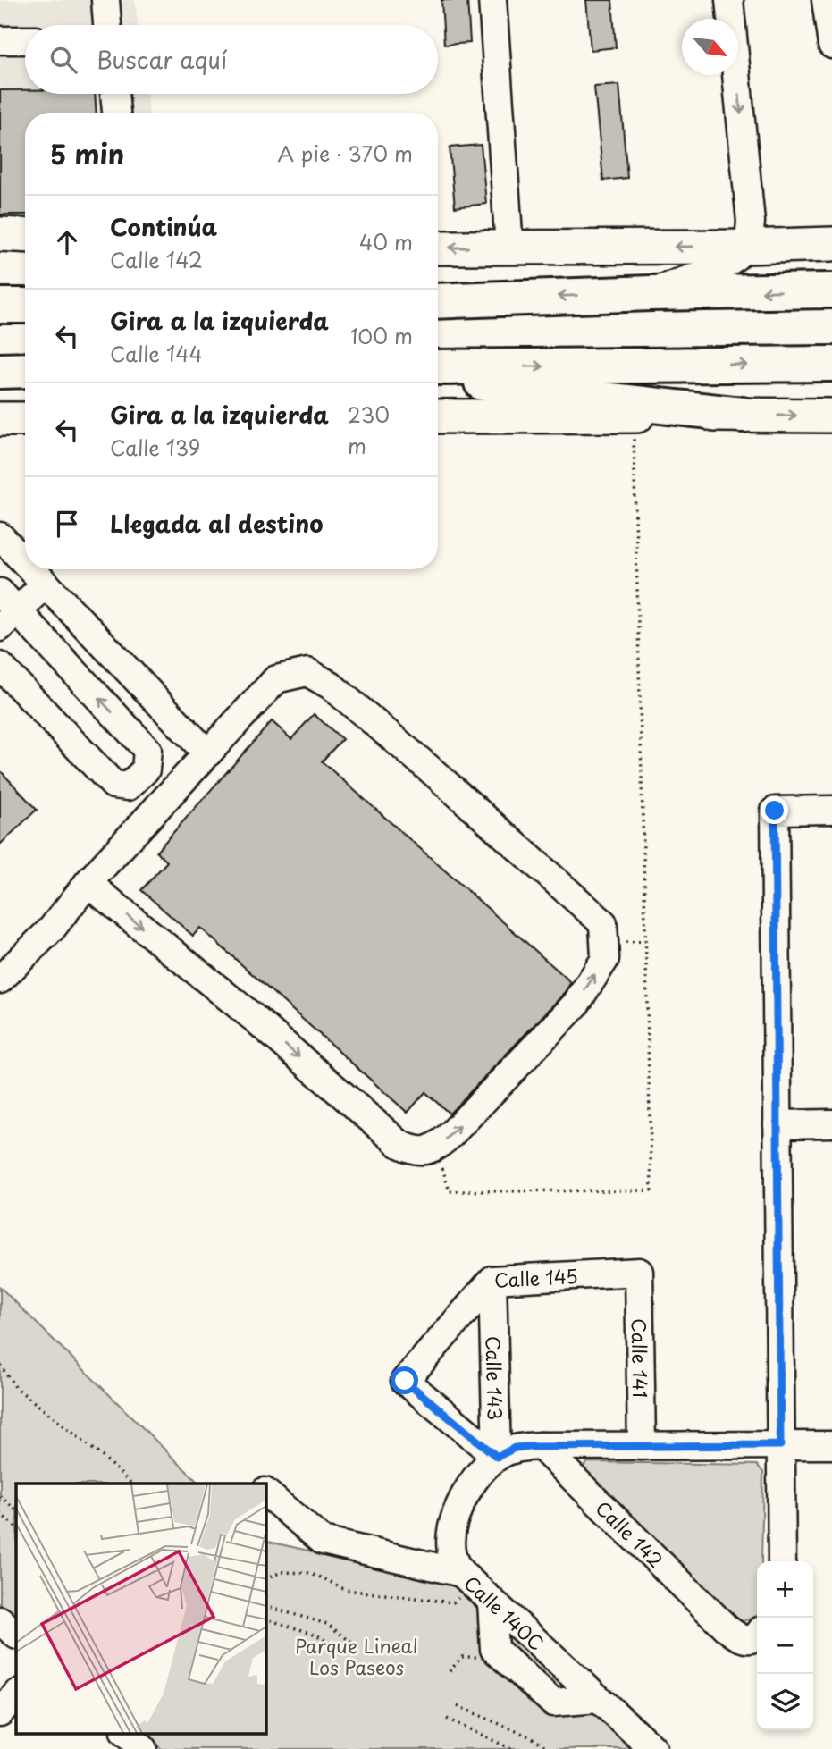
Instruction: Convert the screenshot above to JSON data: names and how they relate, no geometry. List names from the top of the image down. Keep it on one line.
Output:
{"streets":{"street":["Calle 145","Calle 141","Calle 143","Calle 142","Calle 140C"]},"crossings":[["Calle 145","Calle 141"],["Calle 145","Calle 143"]],"parks":["Parque Lineal Los Paseos"],"north":"bottom right","page":{"search":"Buscar aquí","heading":["5 min","A pie · 370 m"],"list":[["Continúa","Calle 142","40 m"],["Gira a la izquierda","Calle 144","100 m"],["Gira a la izquierda","Calle 139","230 m"],"Llegada al destino"],"map_buttons":["+","−"]}}
